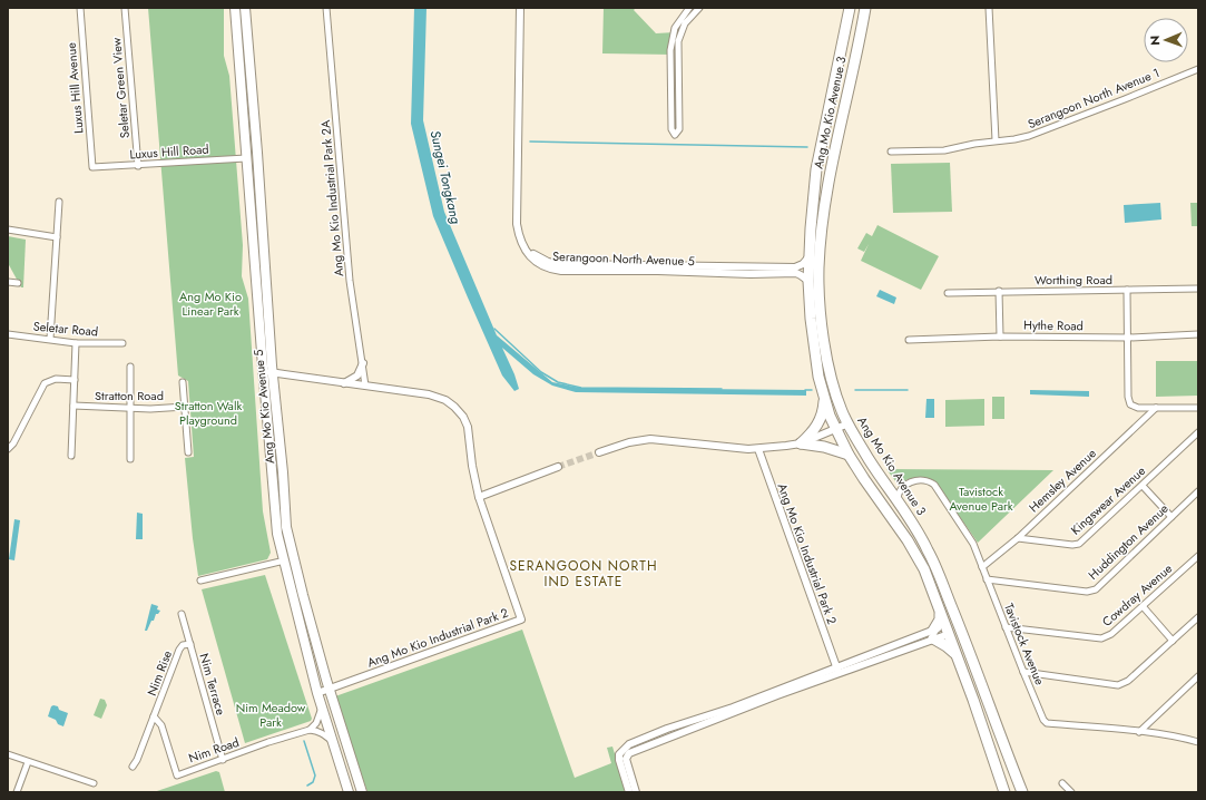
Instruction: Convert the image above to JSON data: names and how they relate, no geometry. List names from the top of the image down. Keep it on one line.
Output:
{"streets":{"highway":["Ang Mo Kio Avenue 3"],"main road":["Ang Mo Kio Avenue 5"],"street":["Luxus Hill Avenue","Seletar Green View","Serangoon North Avenue 1","Luxus Hill Road","Ang Mo Kio Industrial Park 2A","Serangoon North Avenue 5","Worthing Road","Hythe Road","Seletar Road","Stratton Road","Hemsley Avenue","Kingswear Avenue","Huddington Avenue","Ang Mo Kio Industrial Park 2","Cowdray Avenue","Tavistock Avenue","Nim Rise","Nim Terrace","Nim Road"]},"crossings":[["Luxus Hill Avenue","Luxus Hill Road"],["Seletar Green View","Luxus Hill Road"],["Ang Mo Kio Avenue 3","Serangoon North Avenue 5"],["Ang Mo Kio Avenue 3","Tavistock Avenue"],["Luxus Hill Road","Ang Mo Kio Avenue 5"],["Ang Mo Kio Industrial Park 2A","Ang Mo Kio Industrial Park 2"],["Ang Mo Kio Avenue 5","Ang Mo Kio Industrial Park 2"],["Hemsley Avenue","Kingswear Avenue"],["Hemsley Avenue","Tavistock Avenue"],["Huddington Avenue","Tavistock Avenue"],["Cowdray Avenue","Tavistock Avenue"],["Nim Rise","Nim Terrace"],["Nim Rise","Nim Road"],["Nim Terrace","Nim Road"]],"districts":["SERANGOON NORTH IND ESTATE"],"water":["Sungei Tongkang"],"parks":["Ang Mo Kio Linear Park","Stratton Walk Playground","Tavistock Avenue Park","Nim Meadow Park"],"north":"left"}
